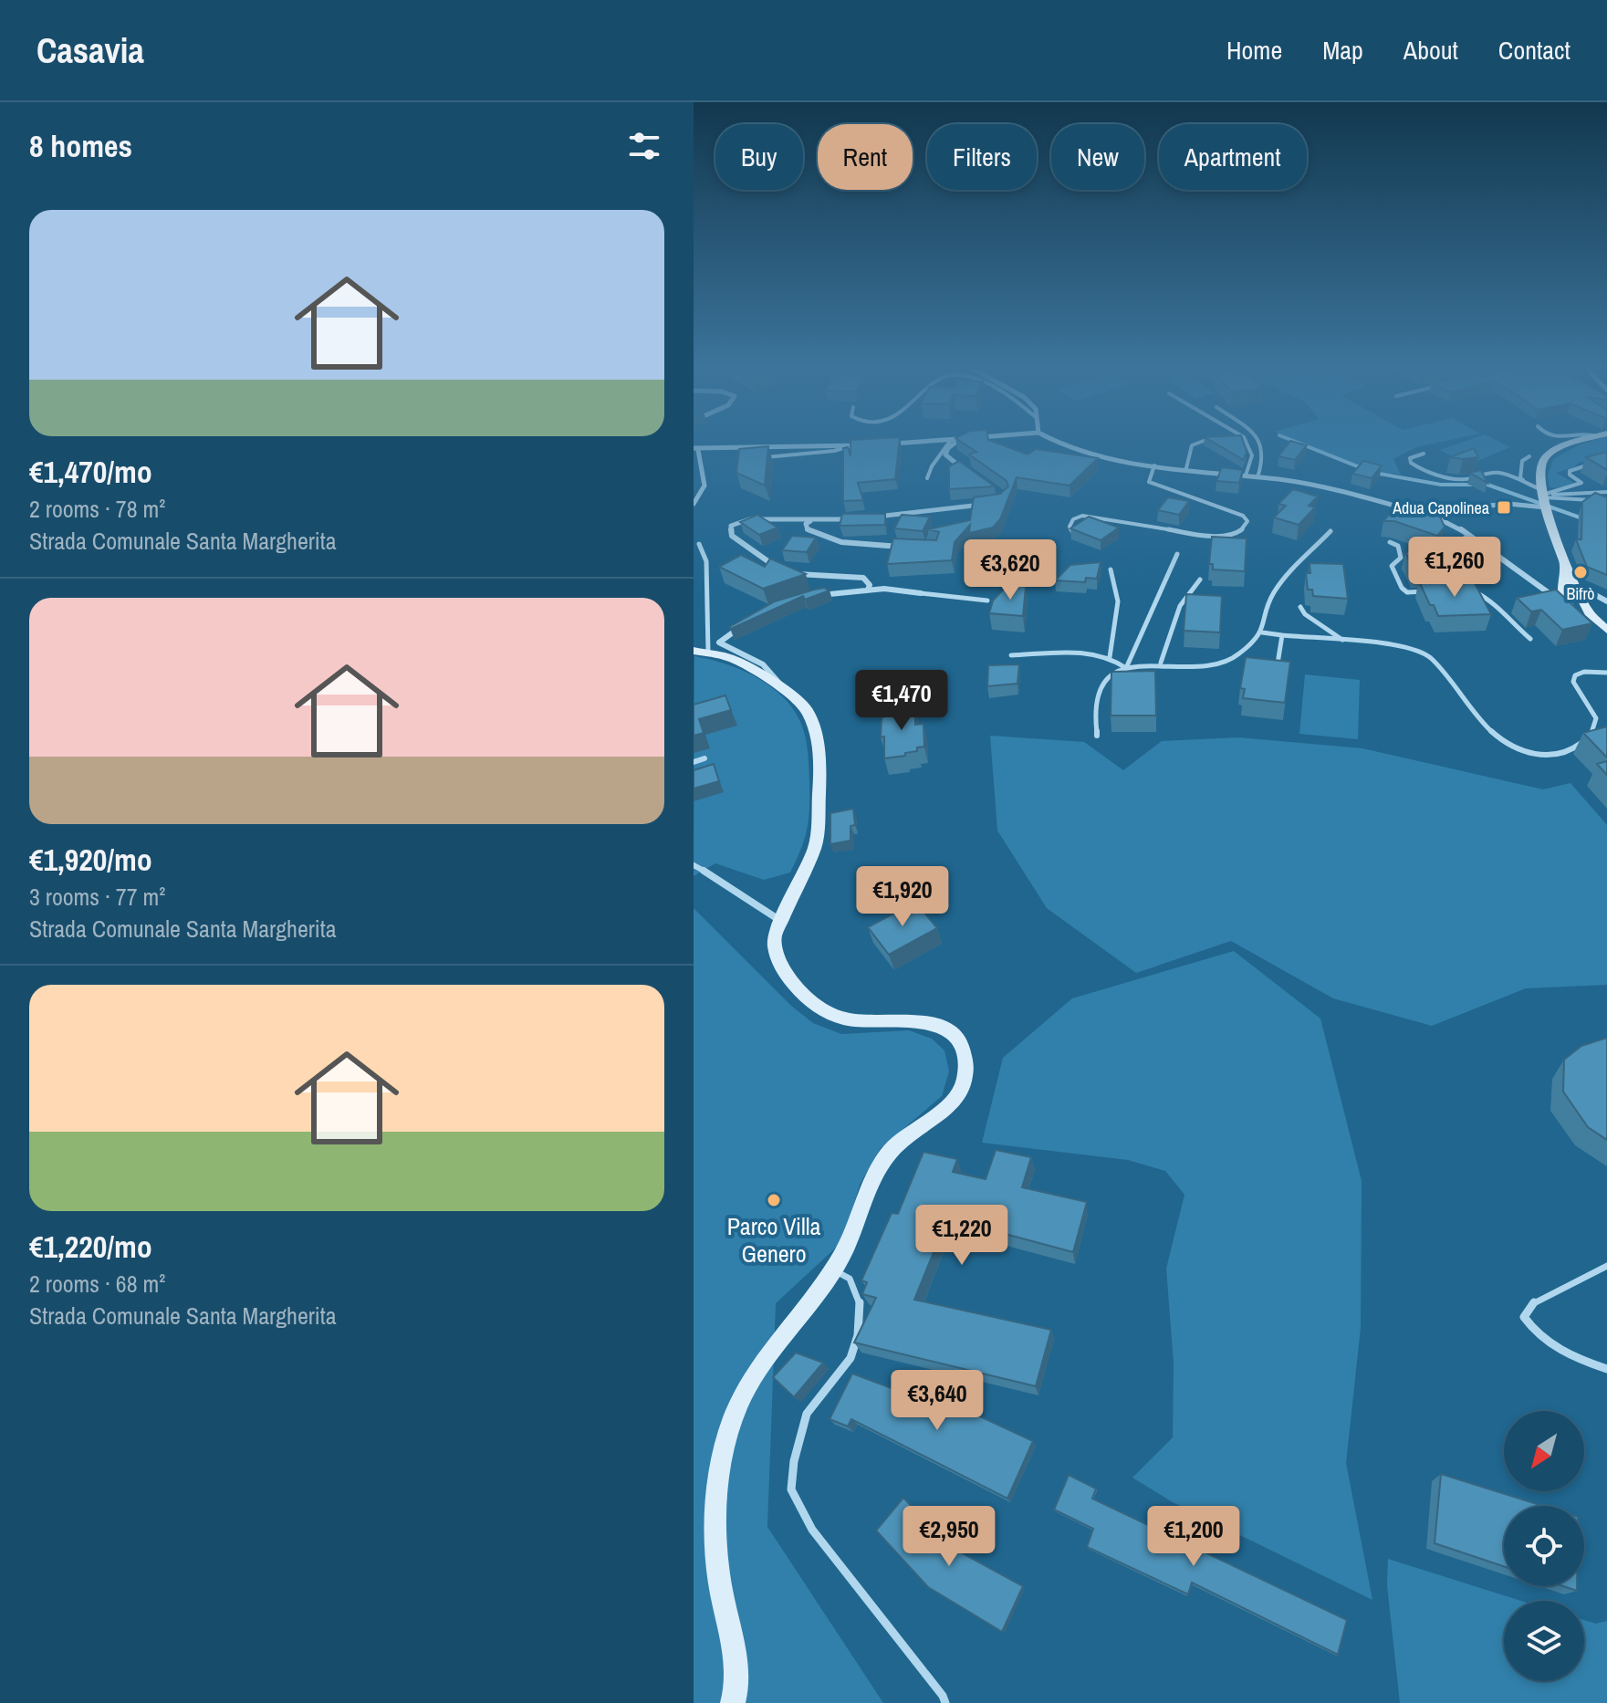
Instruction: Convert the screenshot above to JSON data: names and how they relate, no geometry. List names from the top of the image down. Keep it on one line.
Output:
{"places":{"transit":["Adua Capolinea"],"other":["Bifrò","Parco Villa Genero"]},"north":"bottom left","page":{"header":"Casavia","nav":["Home","Map","About","Contact"],"heading":"8 homes","chip":["Buy","Rent","Filters","New","Apartment"],"list":[{"name":"€1,470/mo","note":"2 rooms · 78 m² · Strada Comunale Santa Margherita"},{"name":"€1,920/mo","note":"3 rooms · 77 m² · Strada Comunale Santa Margherita"},{"name":"€1,220/mo","note":"2 rooms · 68 m² · Strada Comunale Santa Margherita"}],"price":["€1,260","€3,620","€1,470","€1,920","€1,220","€3,640","€2,950","€1,200"]}}
